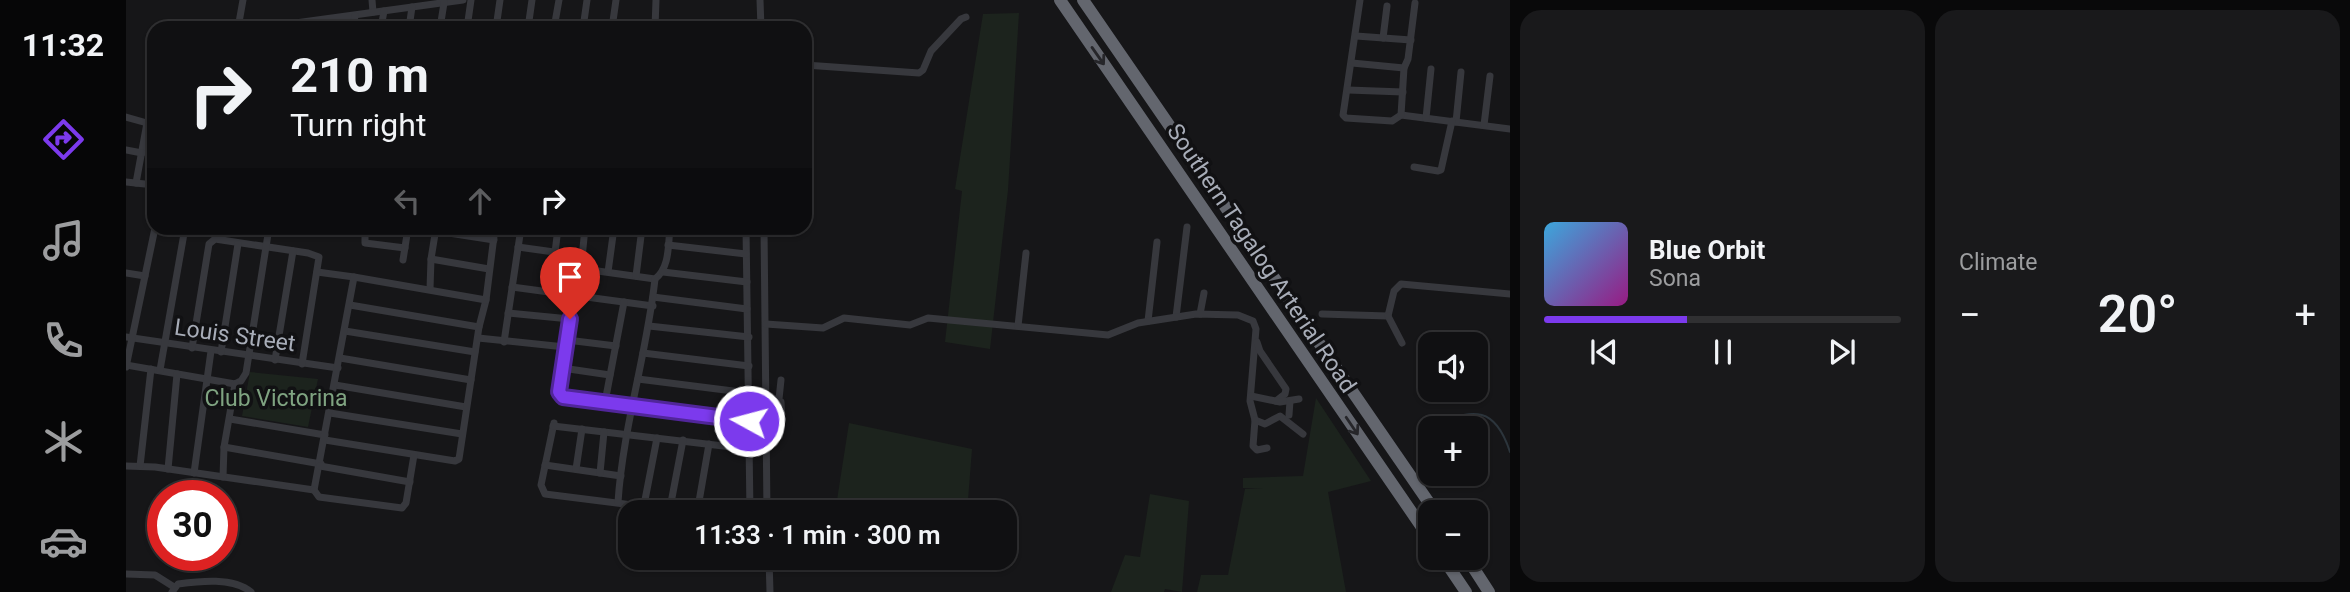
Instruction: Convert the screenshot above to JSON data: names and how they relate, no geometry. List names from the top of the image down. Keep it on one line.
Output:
{"streets":{"highway":["Southern Tagalog Arterial Road"],"street":["Louis Street"]},"parks":["Club Victorina"],"page":{"tabs":"11:32","tile":"Climate","turn":["210 m","Turn right"],"song":["Blue Orbit","Sona"],"heat":["−","20°","+"],"map_buttons":["+","−"],"limit":"30","trip":"11:33 · 1 min · 300 m"}}
